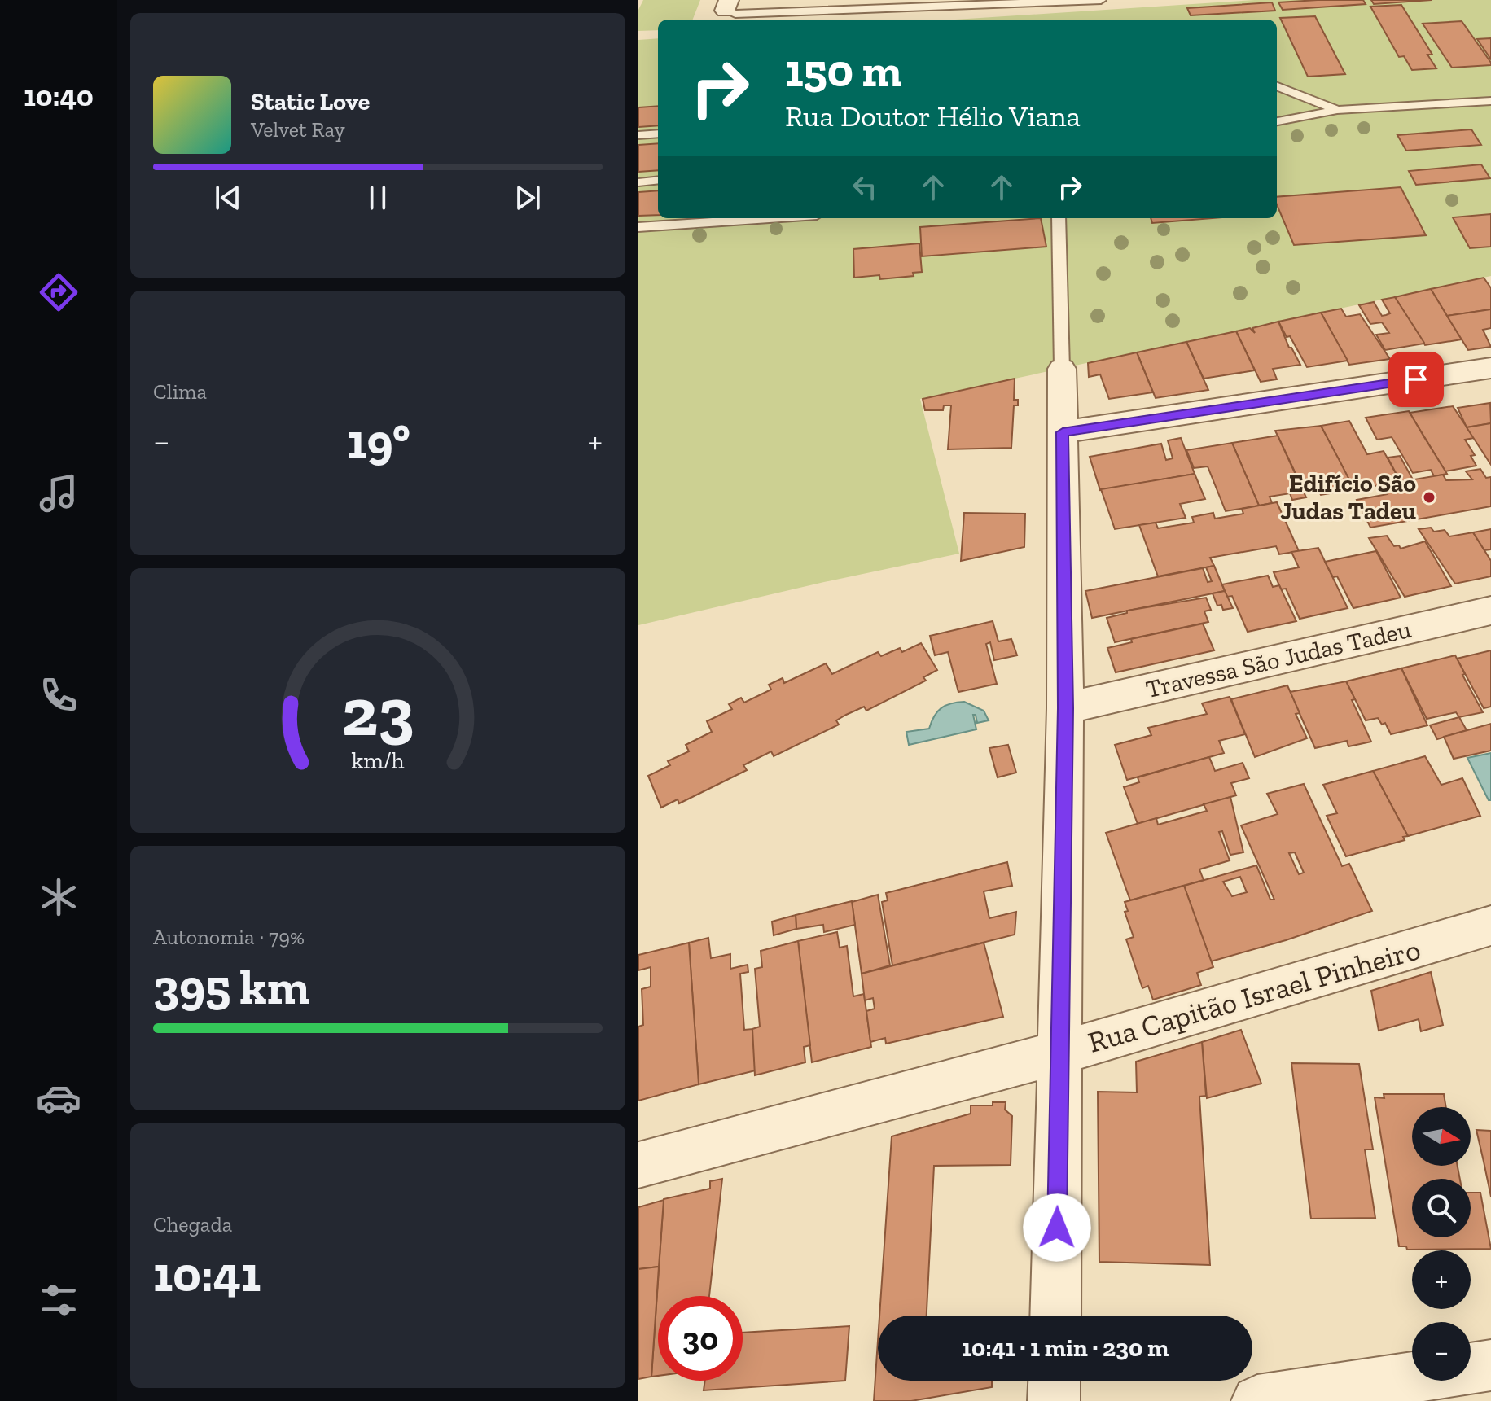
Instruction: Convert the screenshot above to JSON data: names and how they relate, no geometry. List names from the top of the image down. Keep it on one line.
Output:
{"streets":{"street":["Travessa São Judas Tadeu","Rua Capitão Israel Pinheiro"]},"places":["Edifício São Judas Tadeu"],"north":"right","page":{"tabs":"10:40","turn":["150 m","Rua Doutor Hélio Viana"],"song":["Static Love","Velvet Ray"],"tile":["Clima",["Autonomia · 79%","395 km"],["Chegada","10:41"]],"heat":["−","19°","+"],"map_buttons":["+","−"],"limit":"30","trip":"10:41 · 1 min · 230 m","gauge":["23","km/h"]}}
